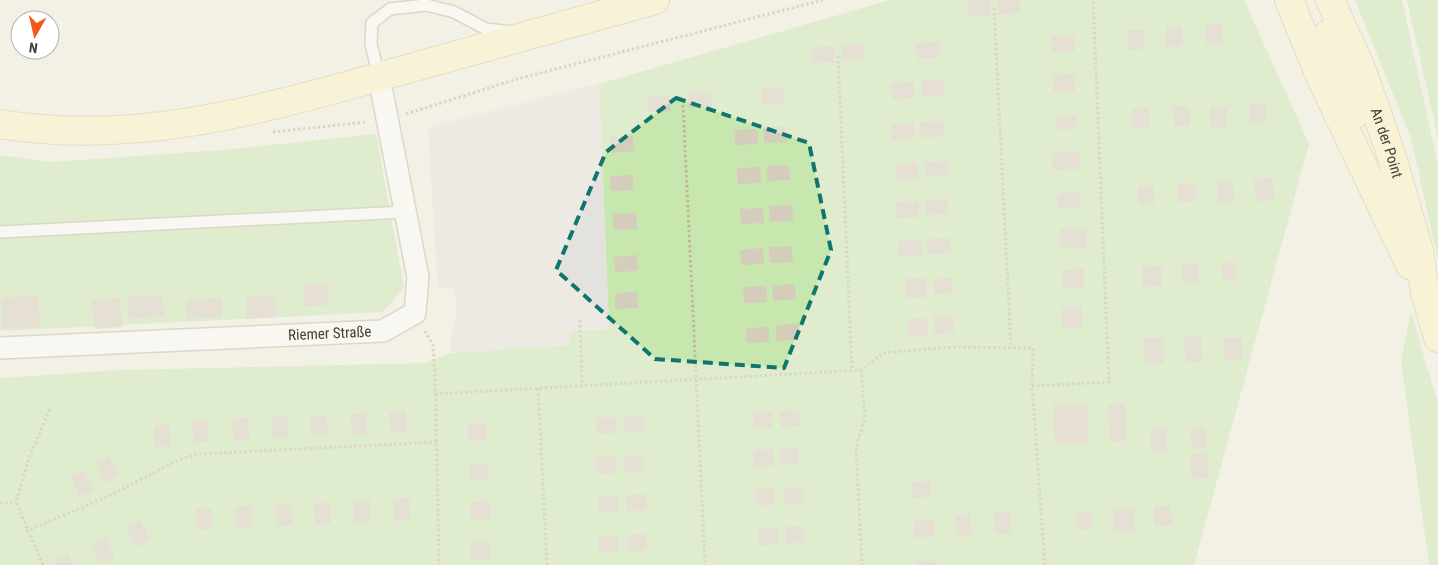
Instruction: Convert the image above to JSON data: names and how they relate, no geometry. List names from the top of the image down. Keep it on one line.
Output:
{"streets":{"street":["An der Point","Riemer Straße"]},"north":"bottom"}
